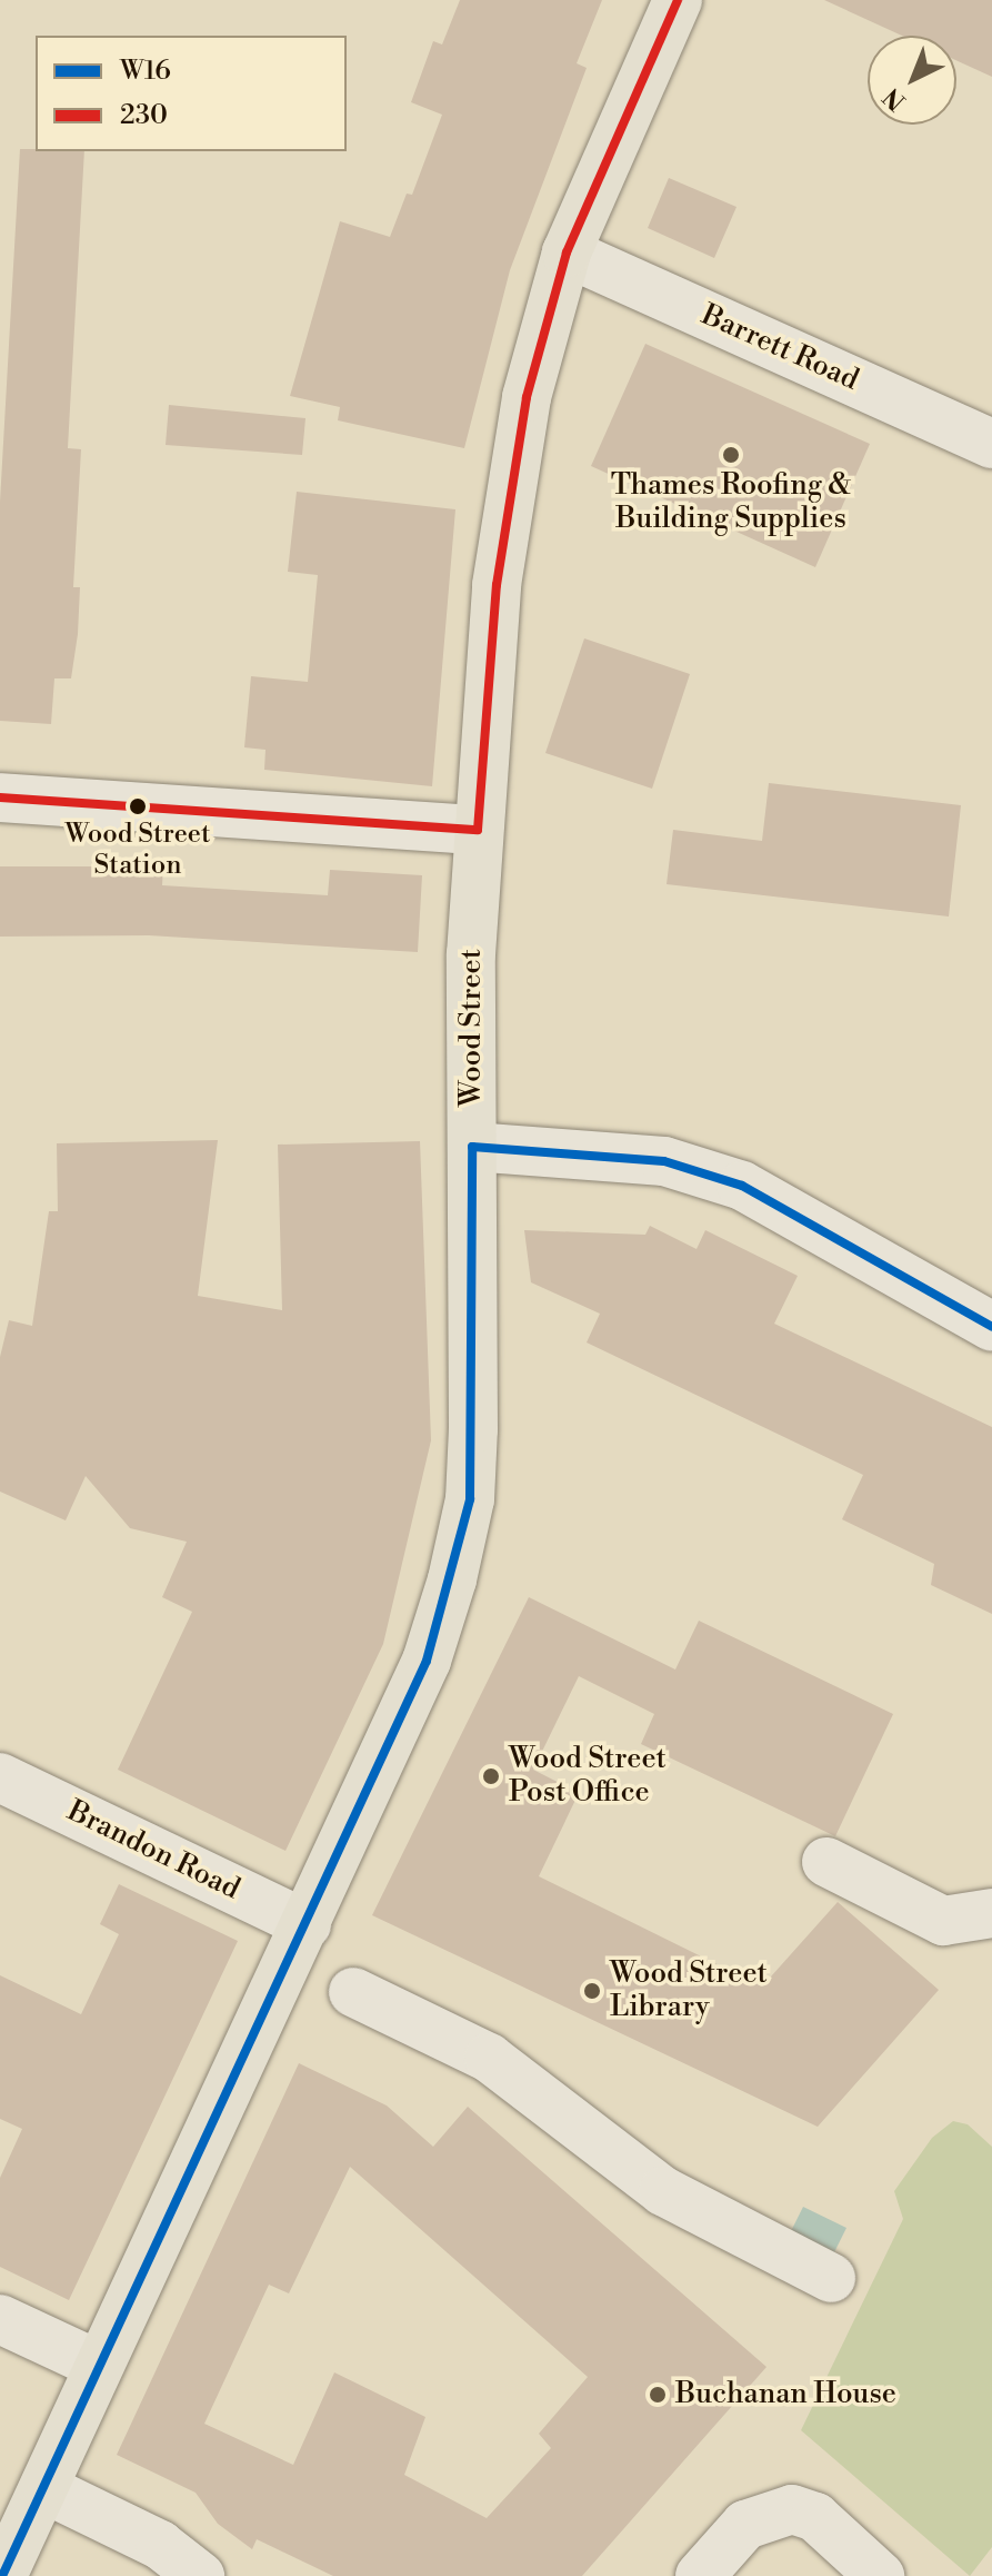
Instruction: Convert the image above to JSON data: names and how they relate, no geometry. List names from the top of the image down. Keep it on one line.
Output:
{"streets":{"main road":["Wood Street"],"street":["Barrett Road","Brandon Road"]},"crossings":[["Barrett Road","Wood Street"],["Wood Street","Brandon Road"]],"places":["Thames Roofing & Building Supplies","Wood Street Station","Wood Street Post Office","Wood Street Library","Buchanan House"],"lines":["transit line 230","transit line W16"],"legend":["W16","230"],"north":"bottom left"}
